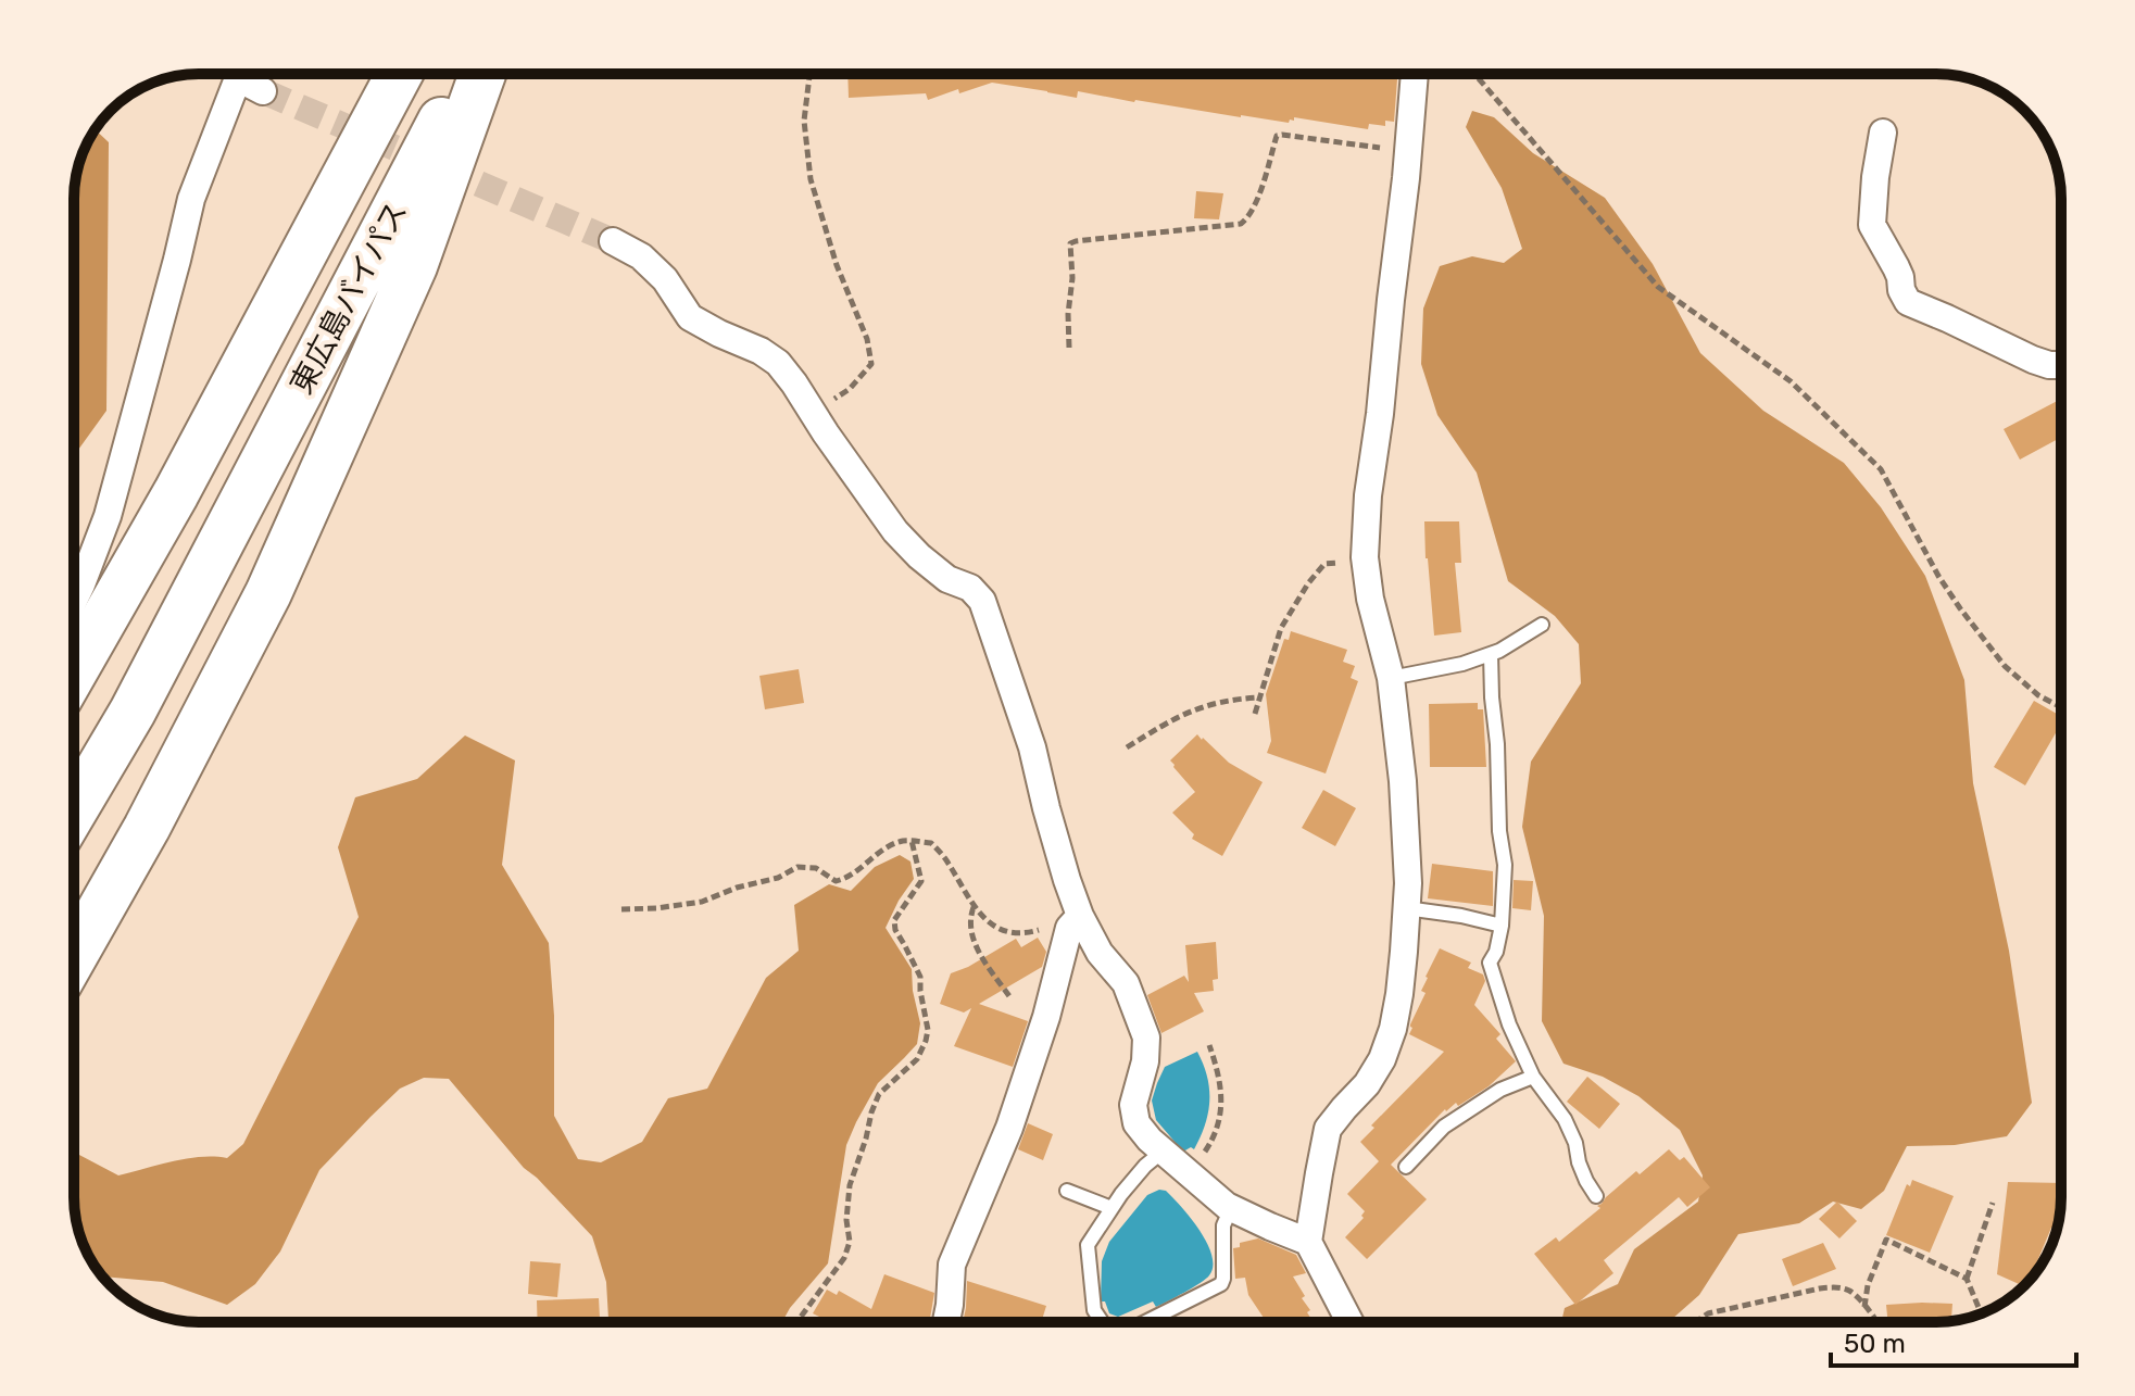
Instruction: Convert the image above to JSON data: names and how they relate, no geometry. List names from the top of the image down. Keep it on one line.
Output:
{"streets":{"highway":["東広島バイパス"]},"scale_bar":"50 m"}
